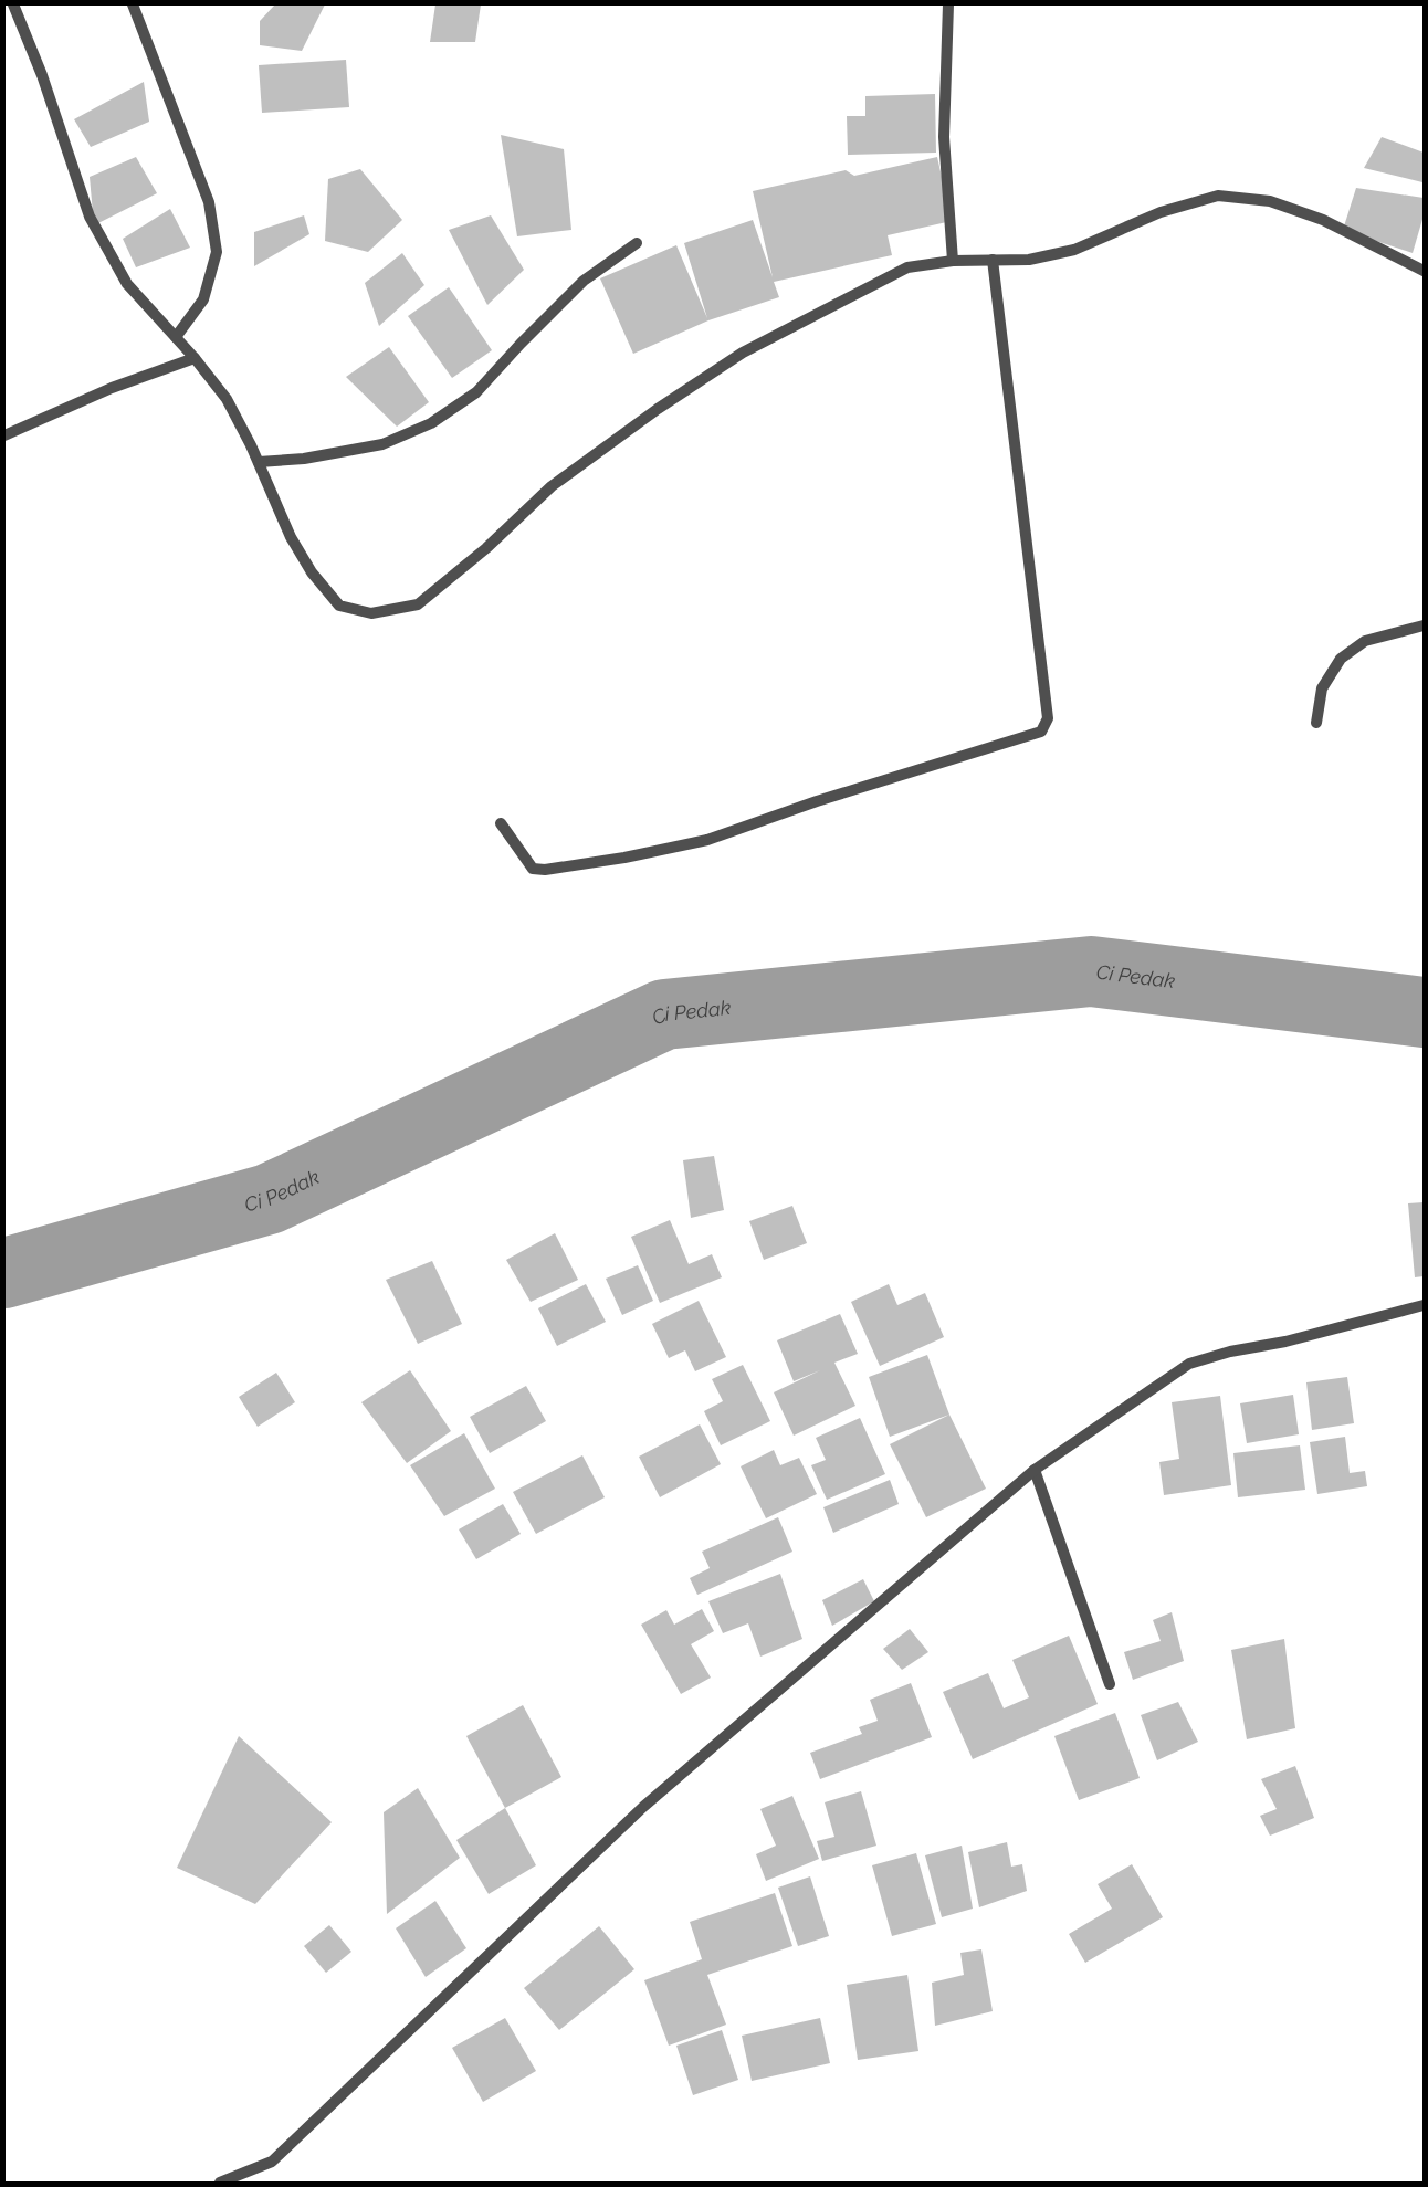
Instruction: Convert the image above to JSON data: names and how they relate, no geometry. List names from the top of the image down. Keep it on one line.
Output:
{"water":["Ci Pedak"]}
